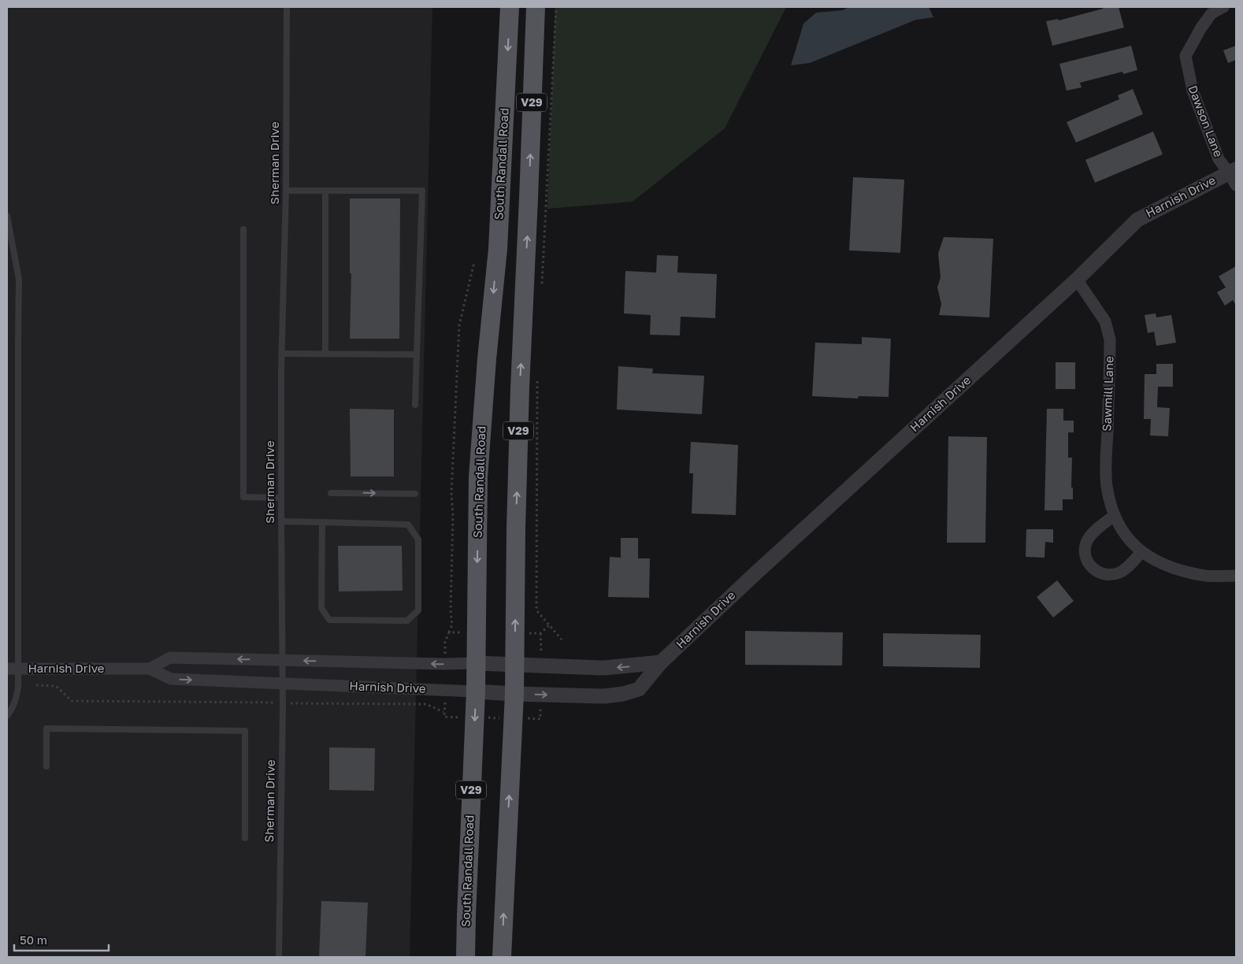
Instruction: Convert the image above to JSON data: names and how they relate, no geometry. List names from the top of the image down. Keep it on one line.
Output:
{"streets":{"main road":["V29","South Randall Road"],"street":["Dawson Lane","Harnish Drive","Sawmill Lane"],"lane":["Sherman Drive"]},"crossings":[["V29","Harnish Drive"],["Dawson Lane","Harnish Drive"],["Sherman Drive","Harnish Drive"],["South Randall Road","Harnish Drive"],["Harnish Drive","Sawmill Lane"]],"scale_bar":"50 m"}
